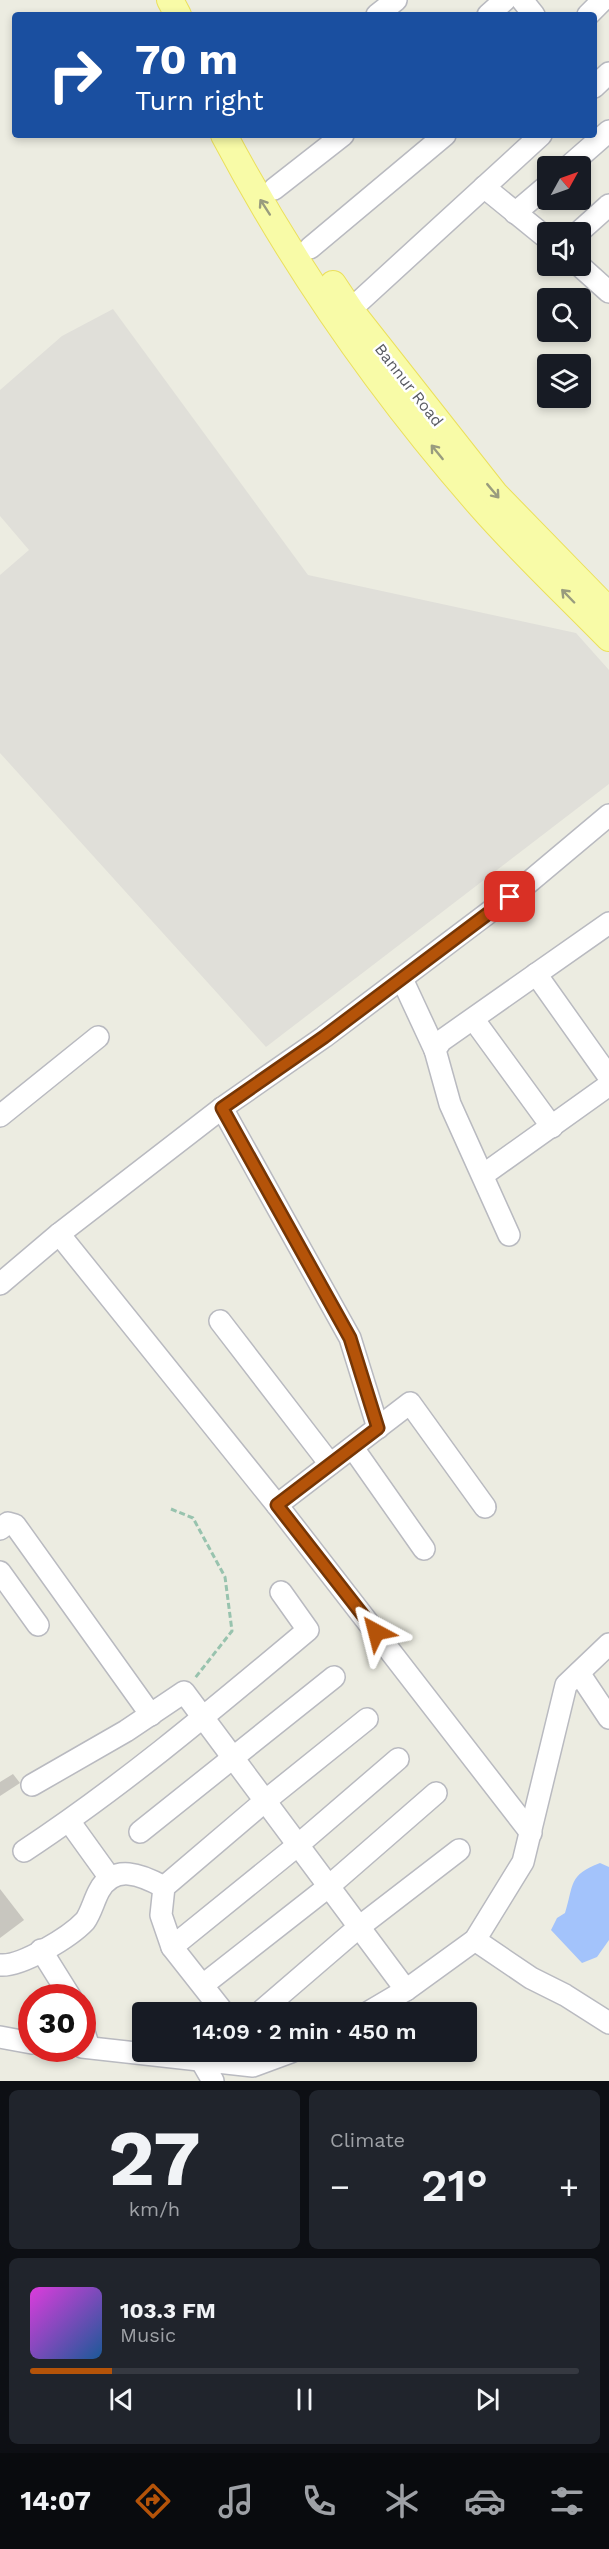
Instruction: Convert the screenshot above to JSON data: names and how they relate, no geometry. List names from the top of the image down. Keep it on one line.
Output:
{"streets":{"main road":["Bannur Road"]},"north":"top right","page":{"turn":["70 m","Turn right"],"limit":"30","trip":"14:09 · 2 min · 450 m","tile":[["27","km/h"],"Climate"],"heat":["−","21°","+"],"song":["103.3 FM","Music"],"tabs":"14:07"}}
